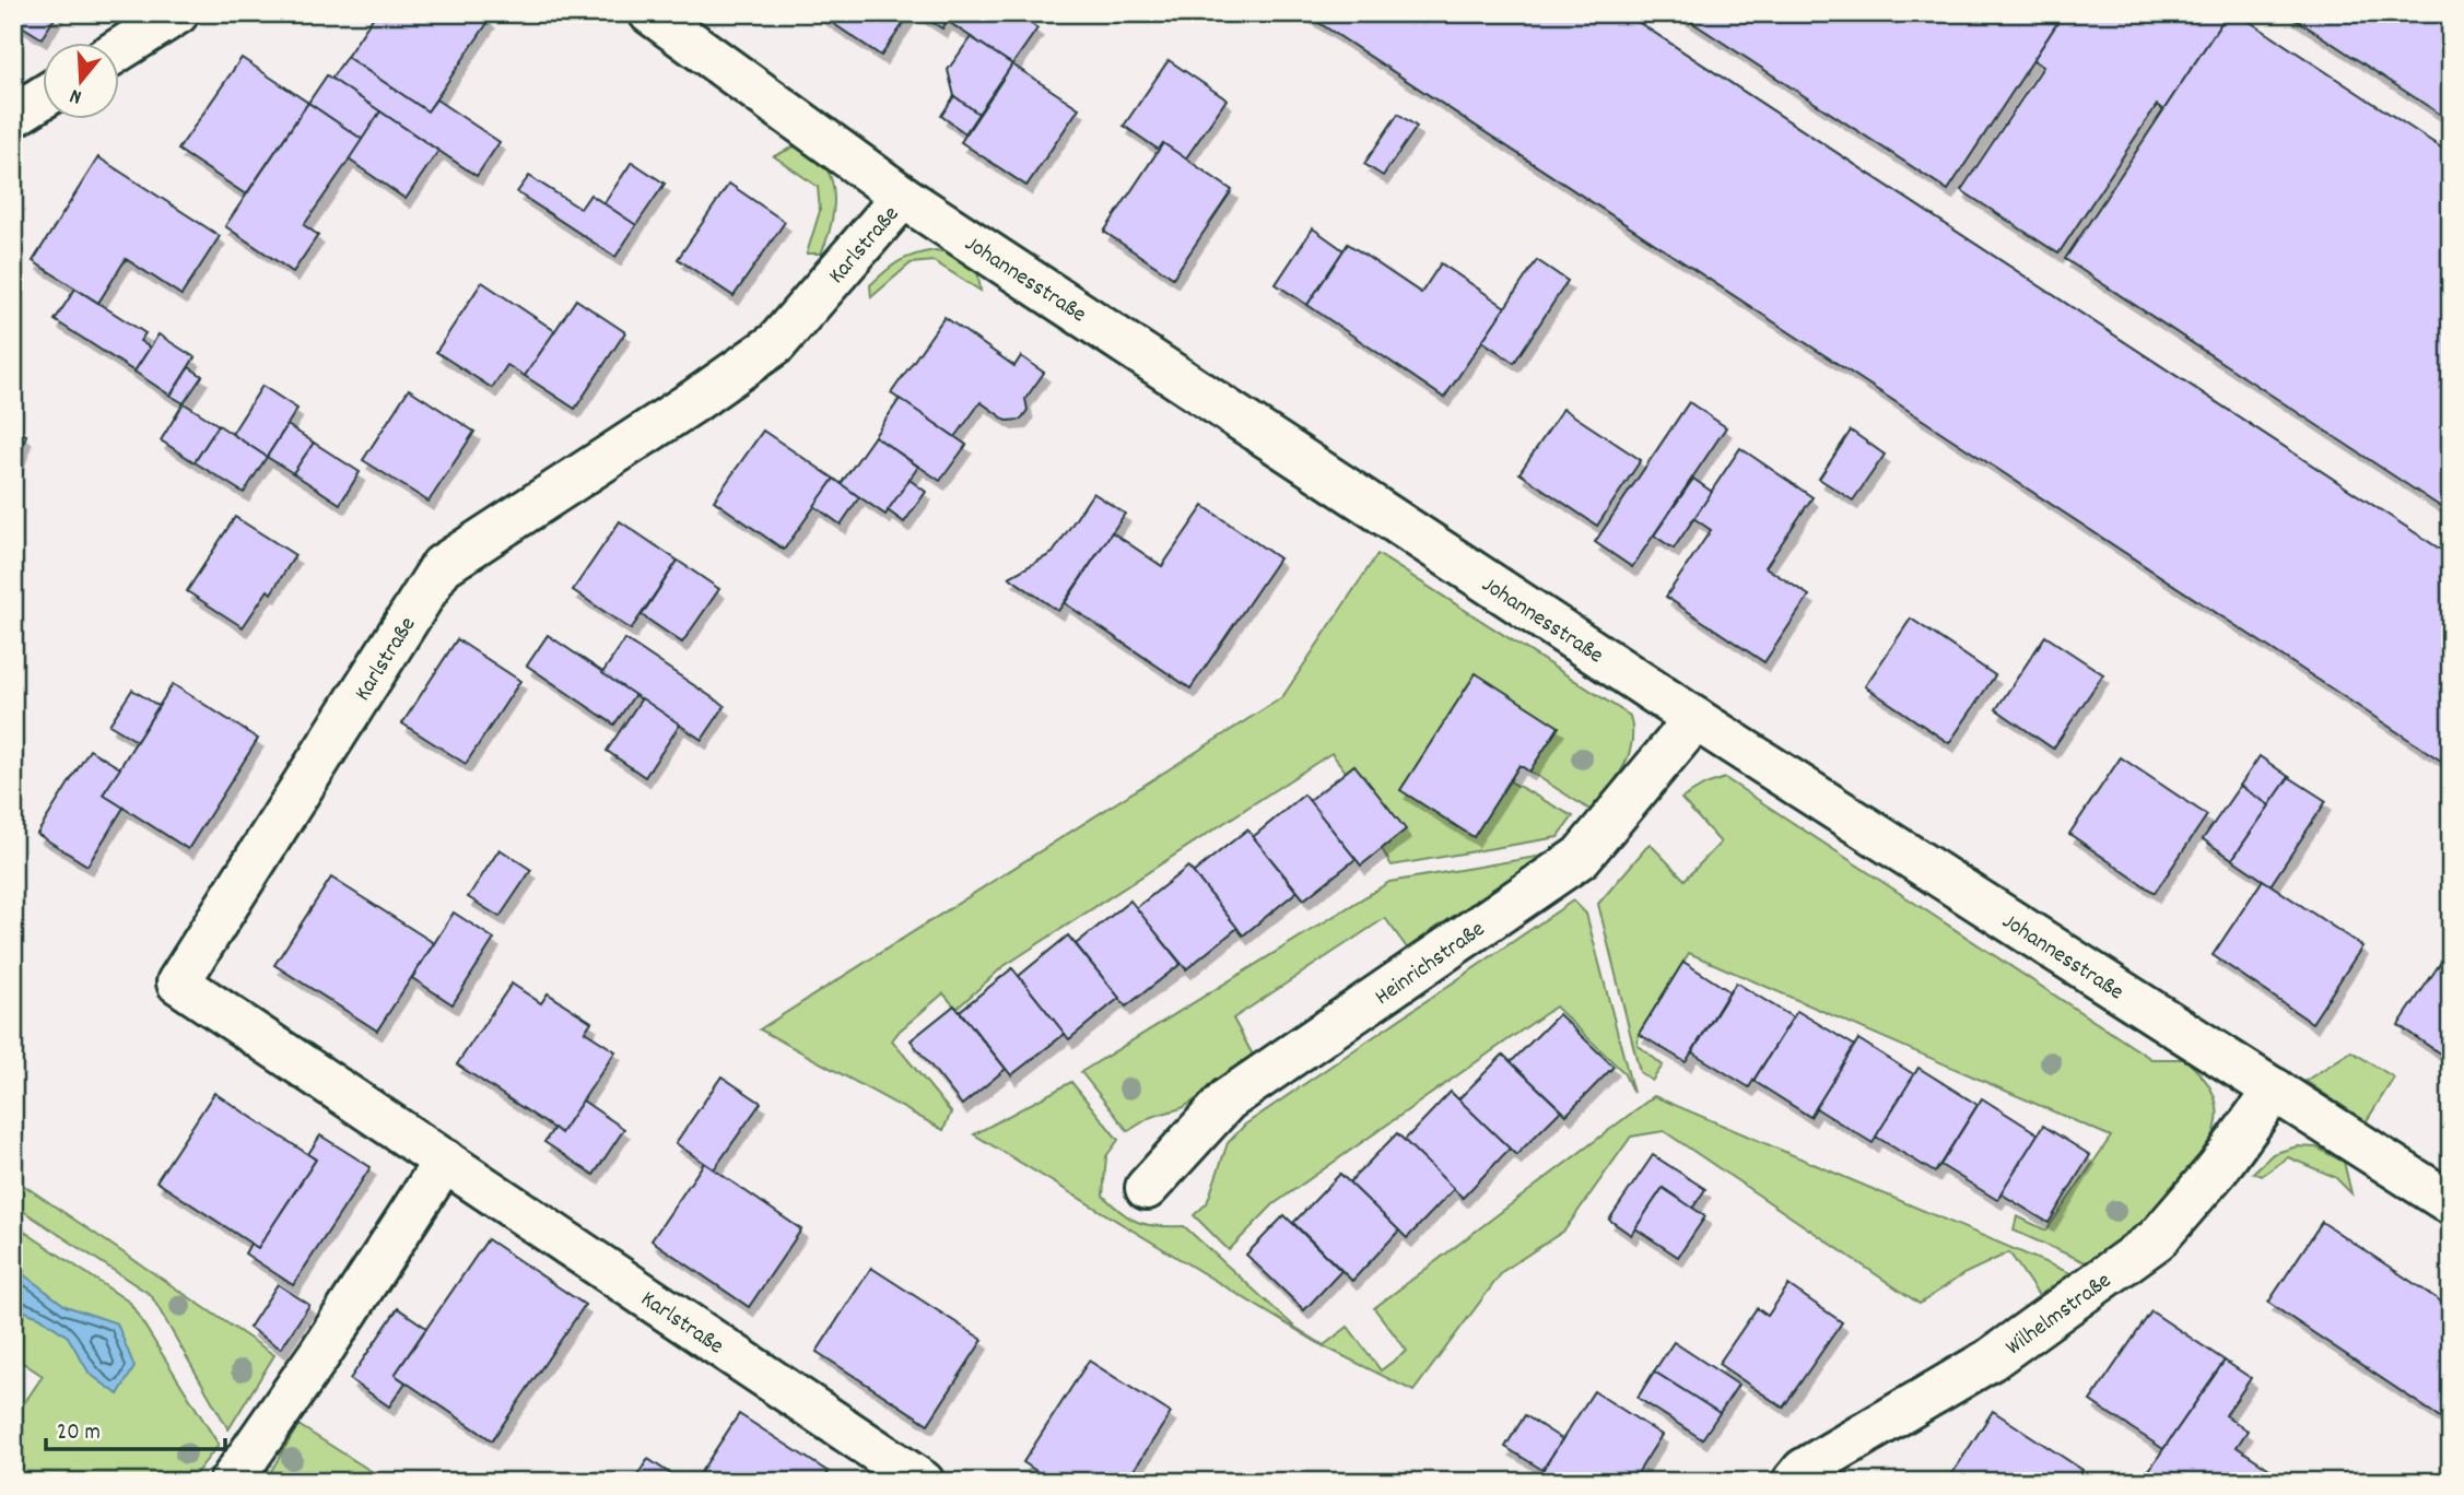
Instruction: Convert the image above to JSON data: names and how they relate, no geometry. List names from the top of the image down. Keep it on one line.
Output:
{"streets":{"street":["Karlstraße","Johannesstraße","Heinrichstraße","Wilhelmstraße"]},"crossings":[["Karlstraße","Johannesstraße"],["Johannesstraße","Heinrichstraße"],["Johannesstraße","Wilhelmstraße"]],"scale_bar":"20 m","north":"bottom"}
